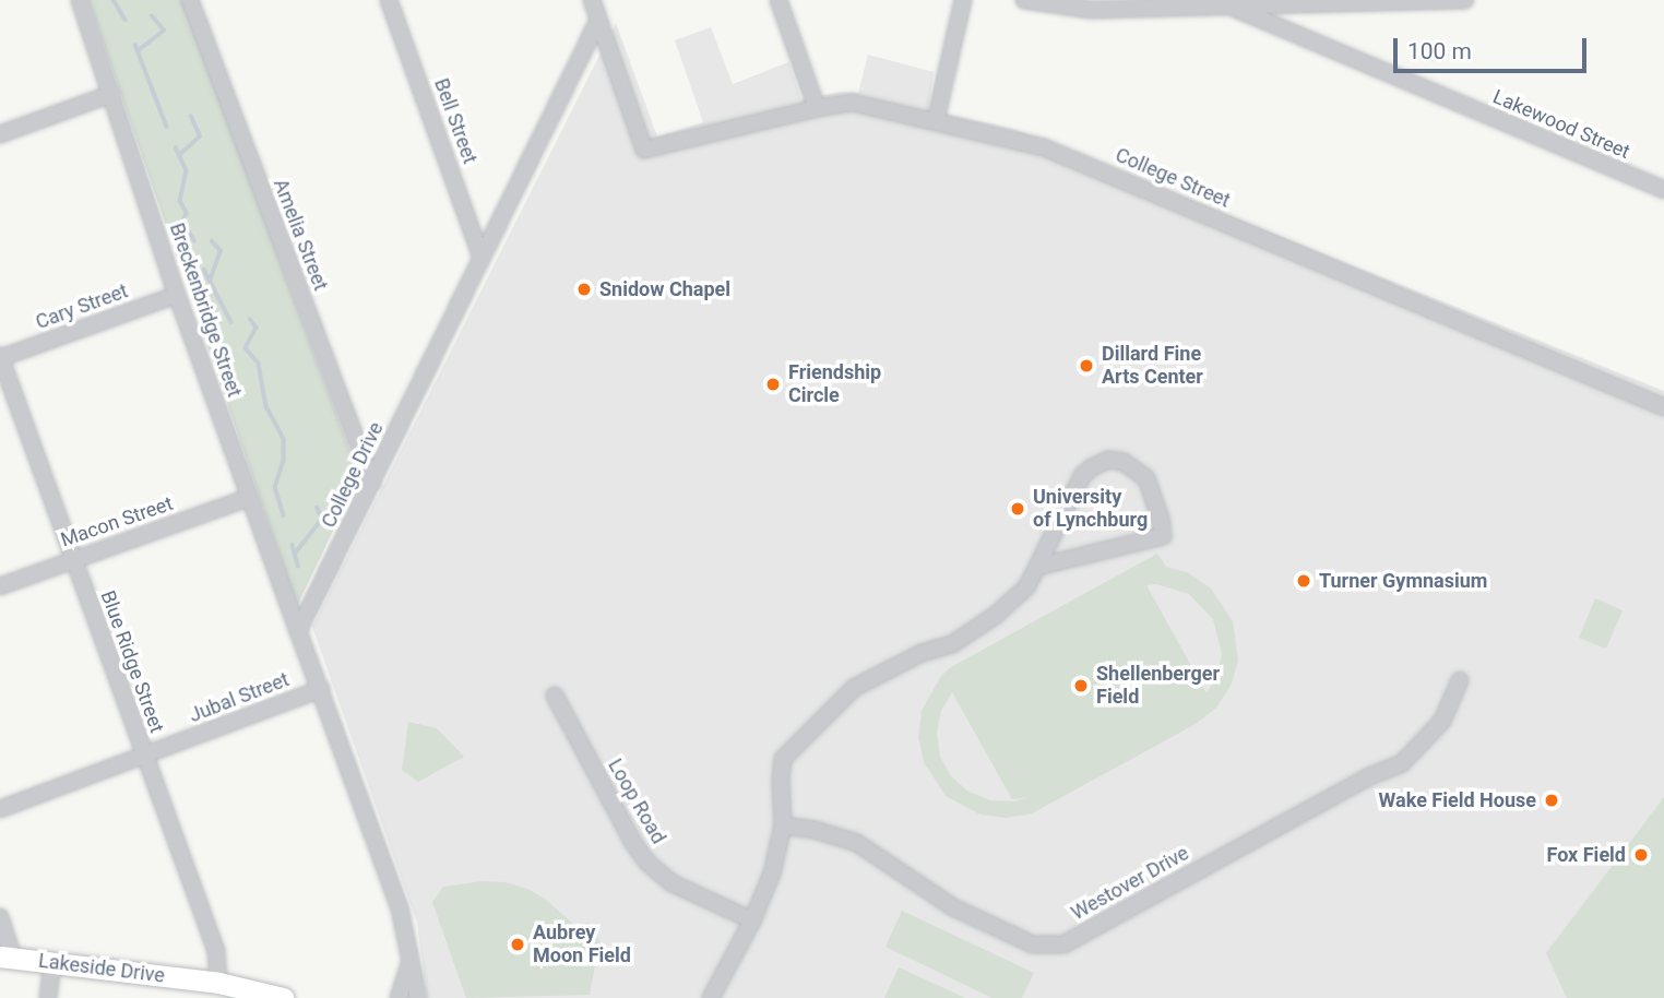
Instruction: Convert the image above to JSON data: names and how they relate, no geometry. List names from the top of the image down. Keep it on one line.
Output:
{"streets":{"main road":["Lakeside Drive"],"street":["Bell Street","Lakewood Street","College Street","Amelia Street","Cary Street","Breckenbridge Street","College Drive","Macon Street","Blue Ridge Street","Jubal Street","Loop Road","Westover Drive"]},"crossings":[["Bell Street","College Drive"],["College Street","College Drive"],["Amelia Street","College Drive"],["Cary Street","Breckenbridge Street"],["Cary Street","Blue Ridge Street"],["Breckenbridge Street","College Drive"],["Breckenbridge Street","Macon Street"],["Macon Street","Blue Ridge Street"],["Blue Ridge Street","Jubal Street"],["Blue Ridge Street","Lakeside Drive"]],"places":["Snidow Chapel","Dillard Fine Arts Center","Friendship Circle","University of Lynchburg","Turner Gymnasium","Shellenberger Field","Wake Field House","Fox Field","Aubrey Moon Field"],"scale_bar":"100 m"}
